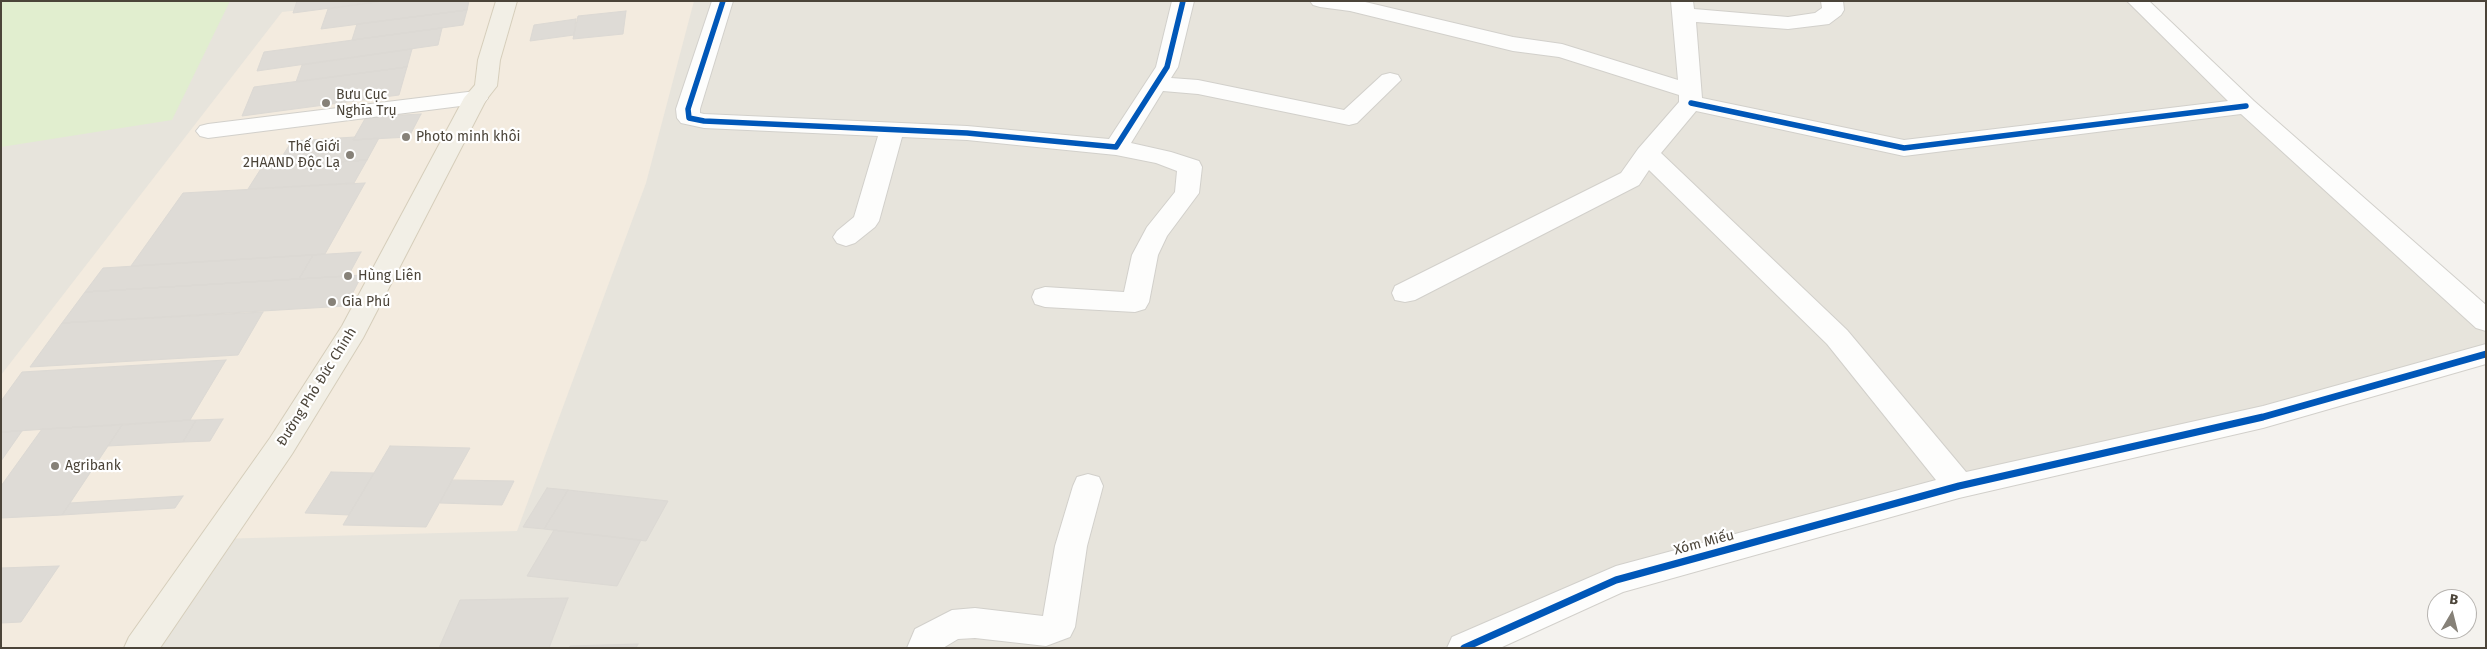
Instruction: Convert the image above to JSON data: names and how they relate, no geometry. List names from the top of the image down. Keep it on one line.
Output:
{"streets":{"main road":["Đường Phó Đức Chính"],"street":["Xóm Miếu"]},"places":["Bưu Cục Nghĩa Trụ","Photo minh khôi","Thế Giới 2HAAND Độc Lạ","Hùng Liên","Gia Phú","Agribank"],"north":"top"}
